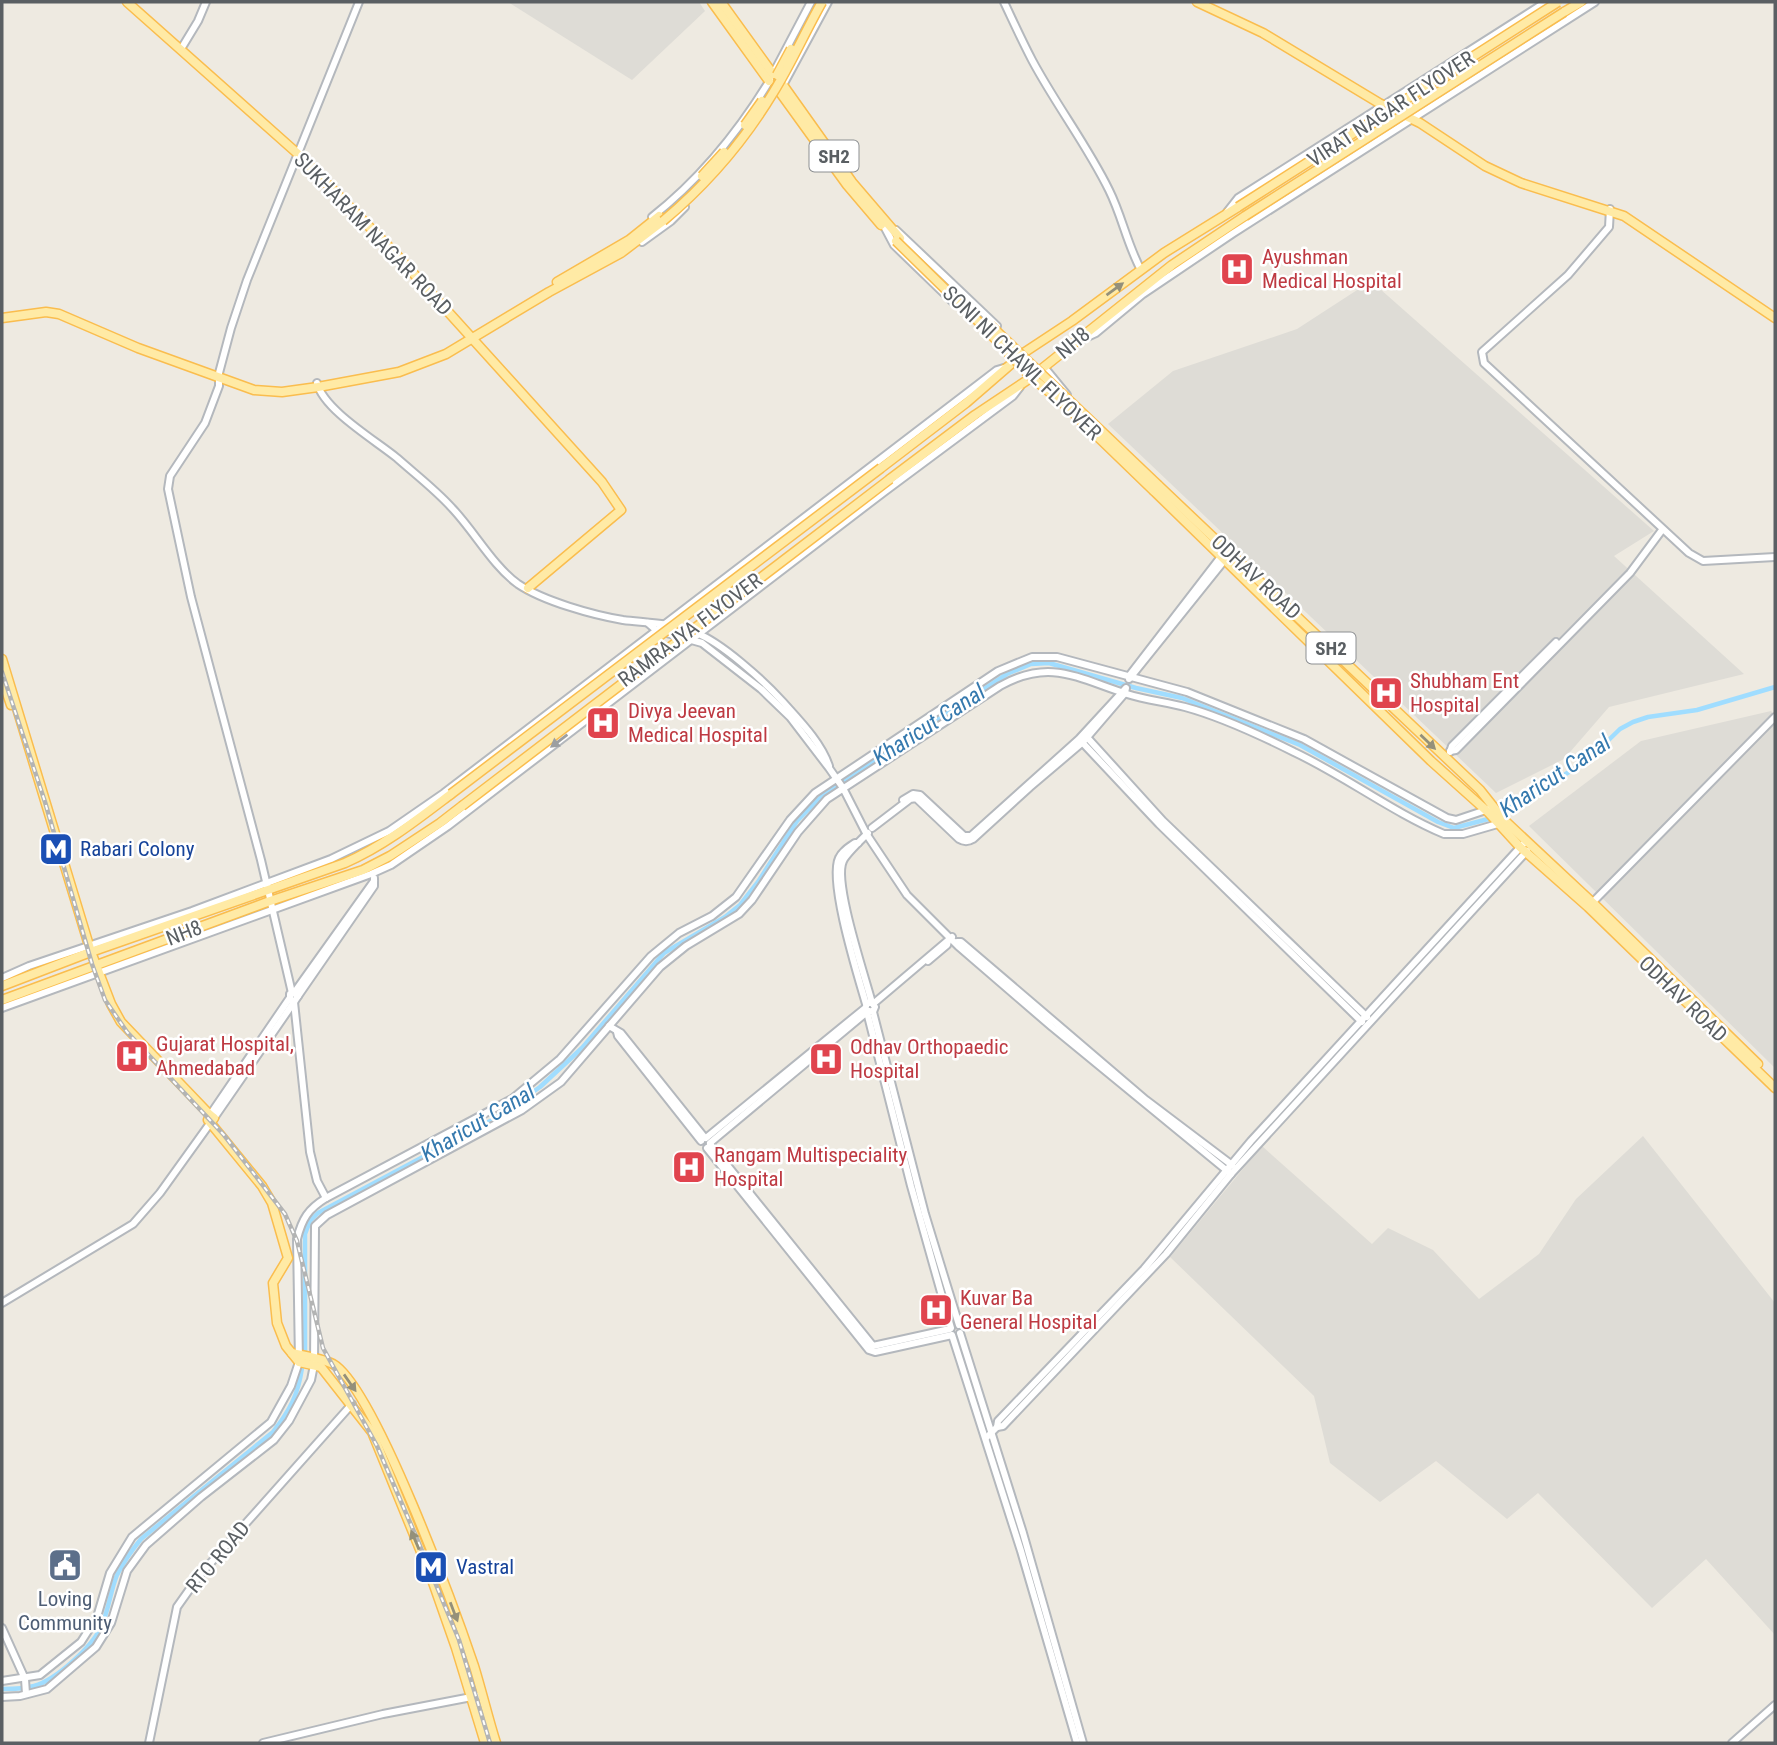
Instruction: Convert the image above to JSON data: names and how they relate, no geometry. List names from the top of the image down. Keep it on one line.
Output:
{"streets":{"main road":["VIRAT NAGAR FLYOVER","SH2","SUKHARAM NAGAR ROAD","NH8","SONI NI CHAWL FLYOVER","ODHAV ROAD","RAMRAJYA FLYOVER"],"street":["RTO ROAD"]},"crossings":[["VIRAT NAGAR FLYOVER","NH8"],["SH2","SONI NI CHAWL FLYOVER"],["SH2","ODHAV ROAD"],["NH8","RAMRAJYA FLYOVER"],["SONI NI CHAWL FLYOVER","ODHAV ROAD"]],"water":["Kharicut Canal"],"places":{"hospital":["Ayushman Medical Hospital","Shubham Ent Hospital","Divya Jeevan Medical Hospital","Gujarat Hospital, Ahmedabad","Odhav Orthopaedic Hospital","Rangam Multispeciality Hospital","Kuvar Ba General Hospital"],"metro station":["Rabari Colony","Vastral"],"public building":["Loving Community"]}}
